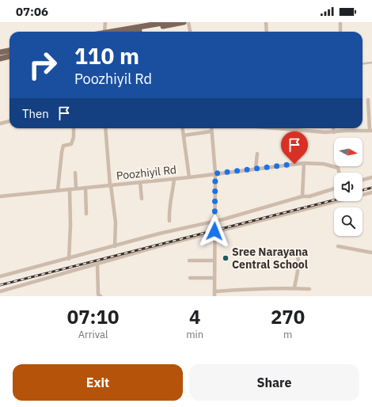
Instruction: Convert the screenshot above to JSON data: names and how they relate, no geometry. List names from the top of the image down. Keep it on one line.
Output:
{"streets":{"street":["Poozhiyil Rd"]},"places":["Sree Narayana Central School"],"north":"right","page":{"status":"07:06","turn":["110 m","Poozhiyil Rd"],"then":"Then","eta":["07:10","Arrival","4","min","270","m"],"buttons":["Exit","Share"]}}
